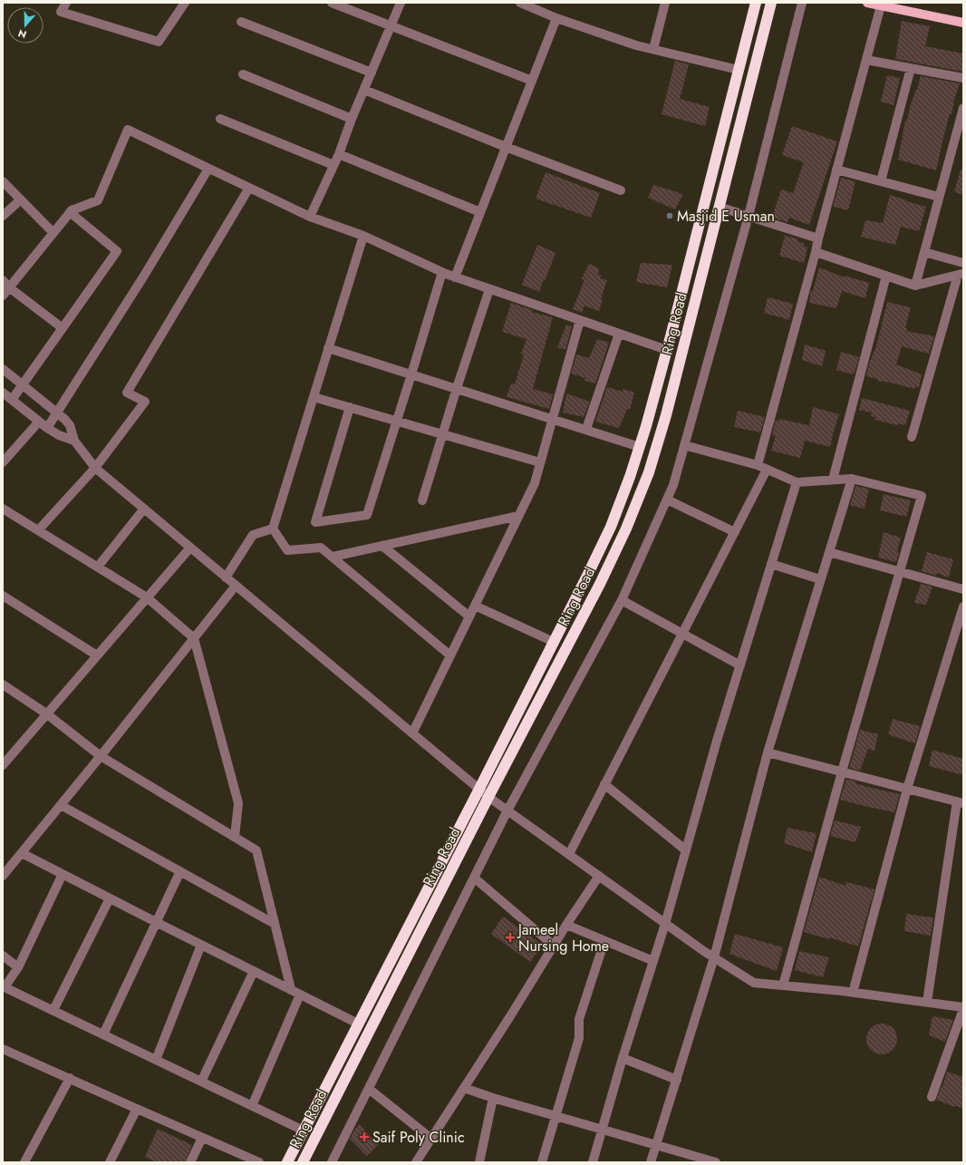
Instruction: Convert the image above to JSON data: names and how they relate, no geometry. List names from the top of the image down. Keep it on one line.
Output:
{"streets":{"highway":["Ring Road"]},"places":{"other":["Masjid E Usman"],"health":["Jameel Nursing Home","Saif Poly Clinic"]},"north":"bottom"}
